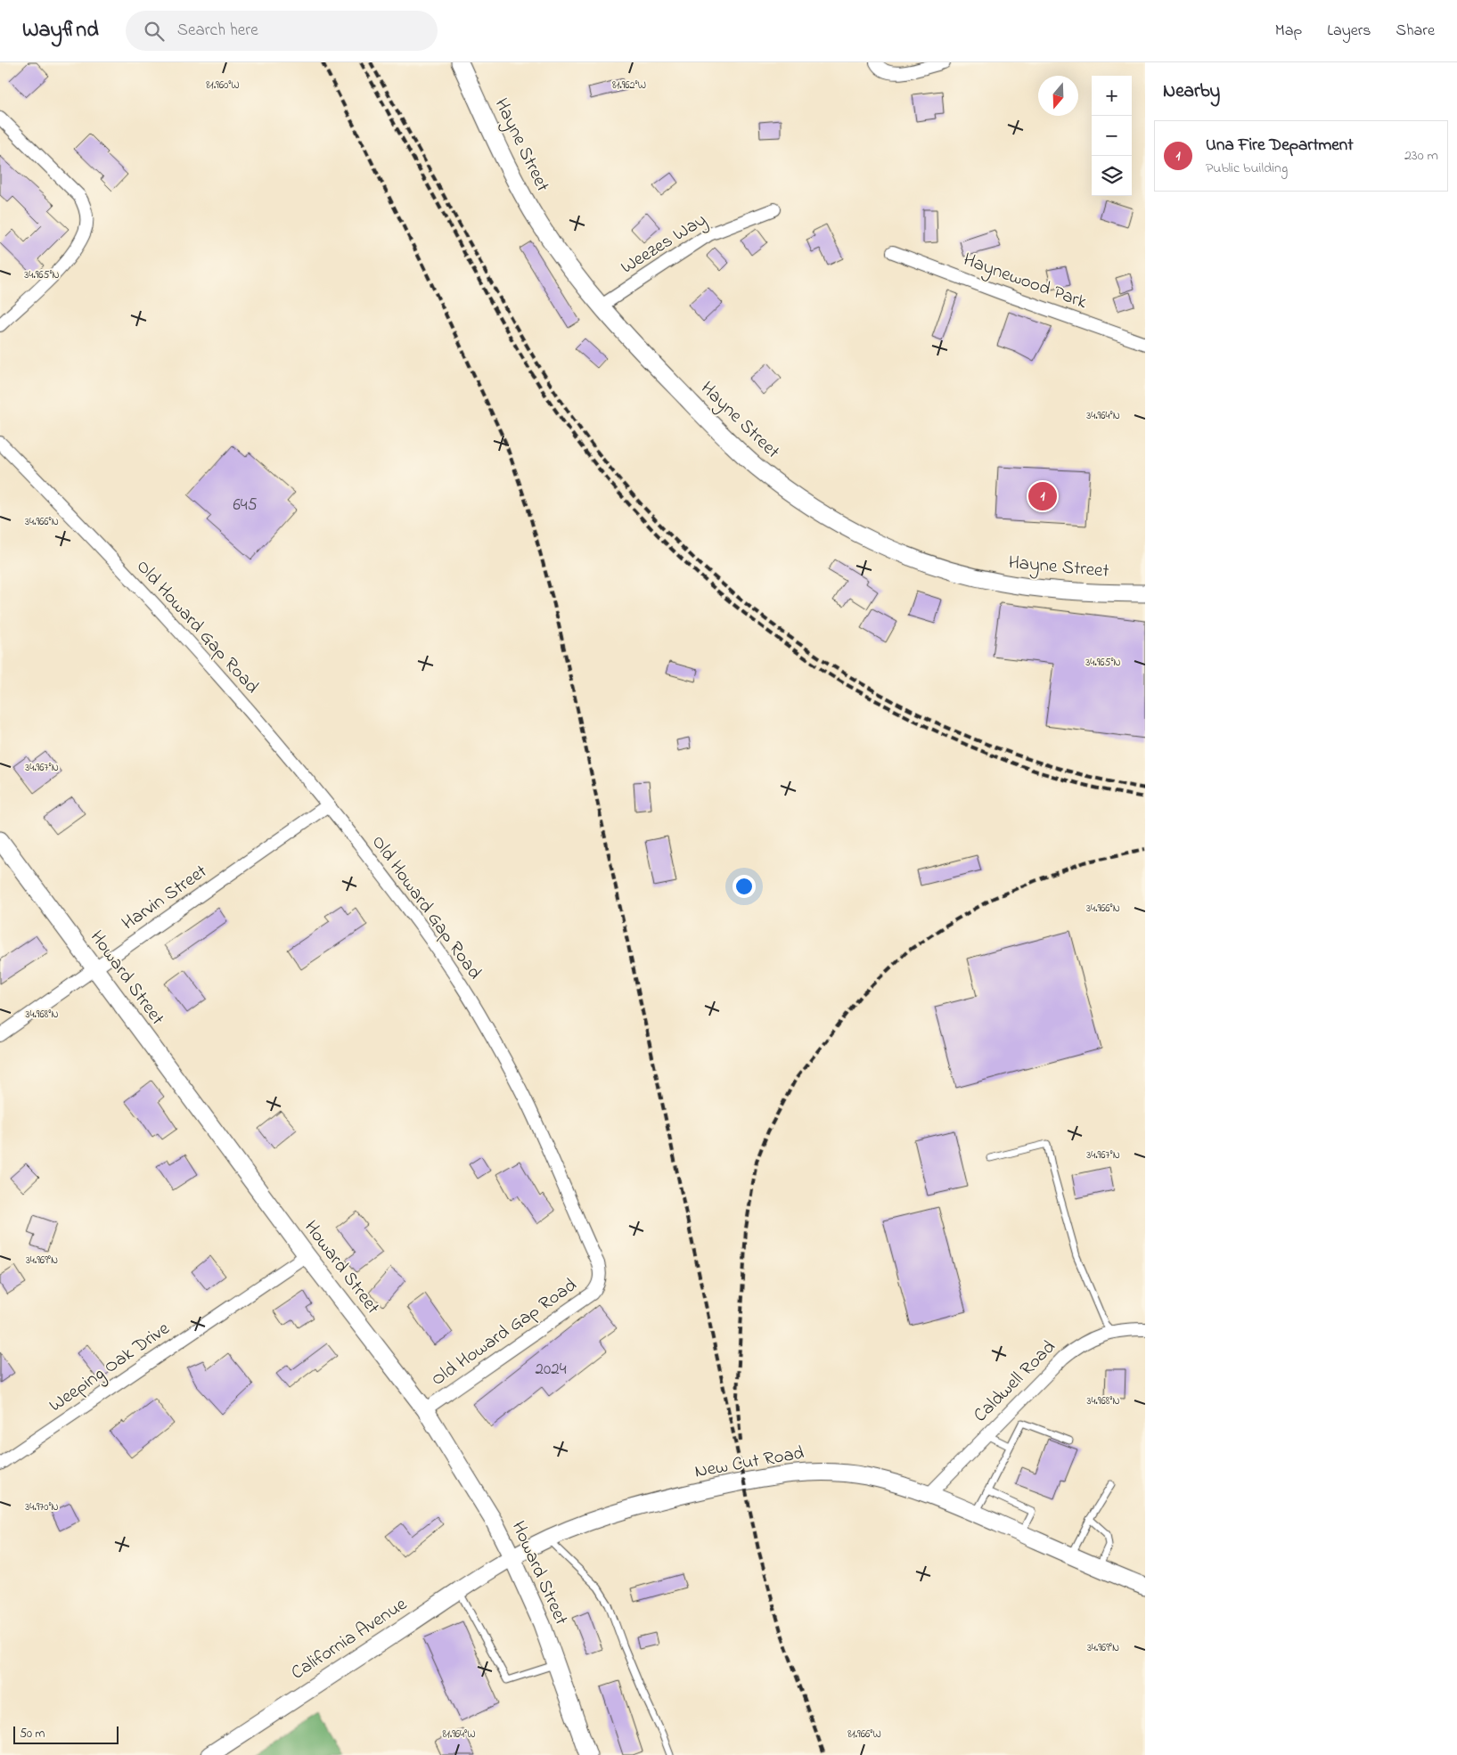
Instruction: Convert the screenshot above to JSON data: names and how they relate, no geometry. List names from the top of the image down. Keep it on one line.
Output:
{"streets":{"street":["Hayne Street","Weezes Way","Haynewood Park","Old Howard Gap Road","Harvin Street","Howard Street","Weeping Oak Drive","Caldwell Road","New Cut Road","California Avenue"]},"crossings":[["Hayne Street","Weezes Way"],["Old Howard Gap Road","Harvin Street"],["Old Howard Gap Road","Howard Street"],["Harvin Street","Howard Street"],["Howard Street","Weeping Oak Drive"],["Howard Street","New Cut Road"],["Howard Street","California Avenue"],["Caldwell Road","New Cut Road"],["New Cut Road","California Avenue"]],"house_numbers":["645","2024"],"scale_bar":"50 m","north":"bottom","page":{"header":"Wayfind","search":"Search here","nav":["Map","Layers","Share"],"heading":"Nearby","map_buttons":["+","−"],"list":[{"mark":"1","name":"Una Fire Department","note":"Public building","value":"230 m"}],"pins":"1","scale":"50 m"},"coordinates":["81.960°W","81.962°W","34.965°N","34.964°N","34.966°N","34.967°N","34.968°N","34.969°N","34.970°N","81.964°W","81.966°W"]}
